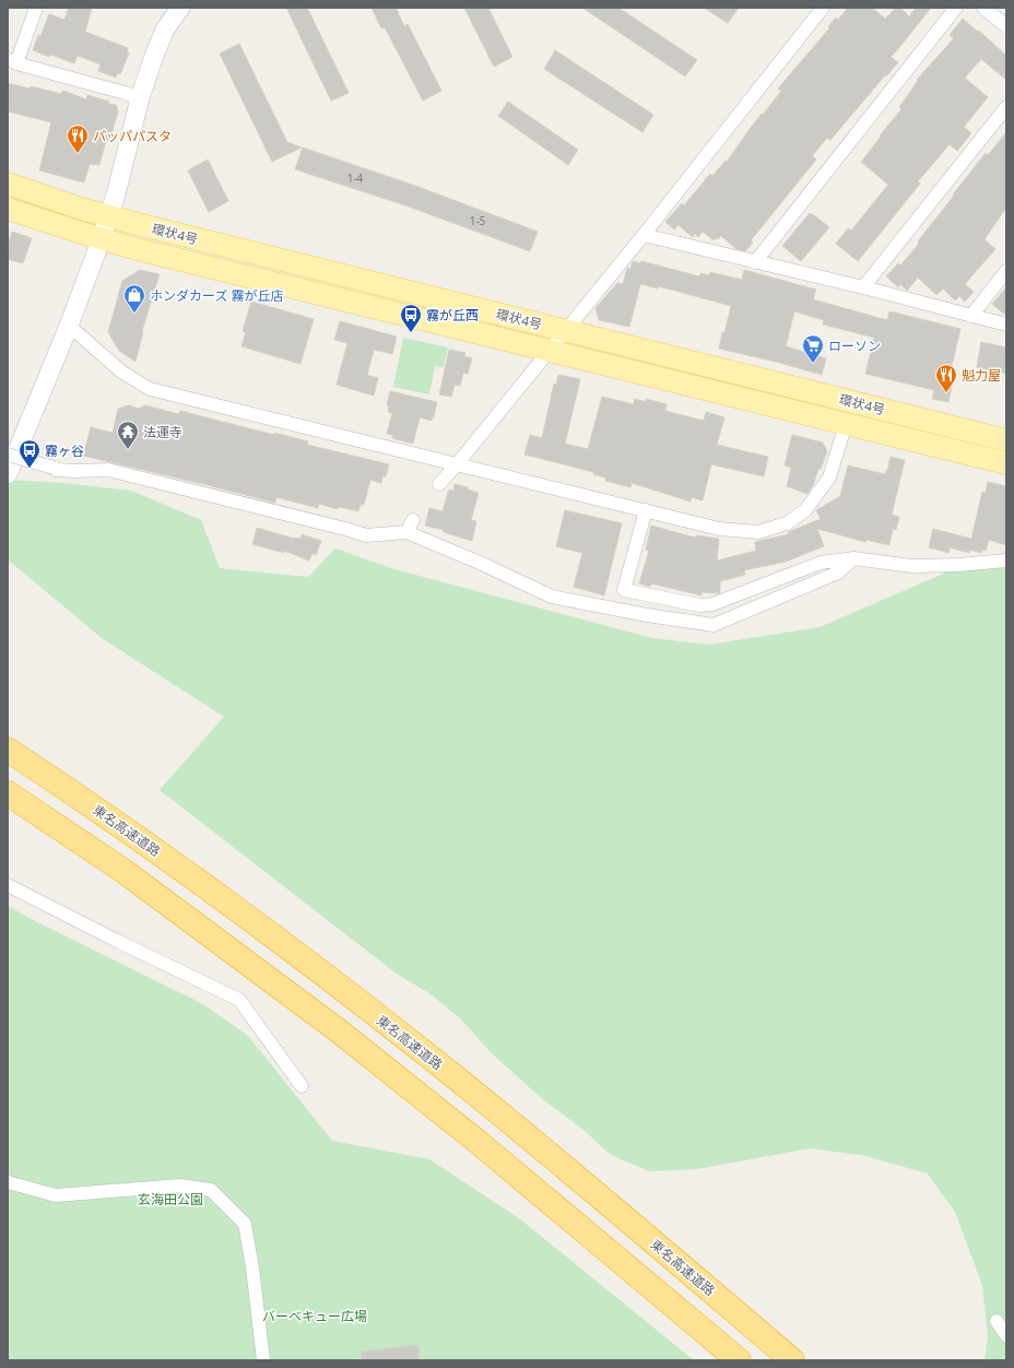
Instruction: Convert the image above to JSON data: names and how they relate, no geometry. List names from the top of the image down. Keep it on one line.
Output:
{"streets":{"highway":["東名高速道路"],"main road":["環状4号"]},"parks":["玄海田公園","バーベキュー広場"],"places":{"restaurant":["パッパパスタ","魁力屋"],"shop":["ホンダカーズ 霧が丘店"],"bus stop":["霧が丘西","霧ヶ谷"],"supermarket":["ローソン"],"temple":["法運寺"]},"house_numbers":["1-4","1-5"]}
